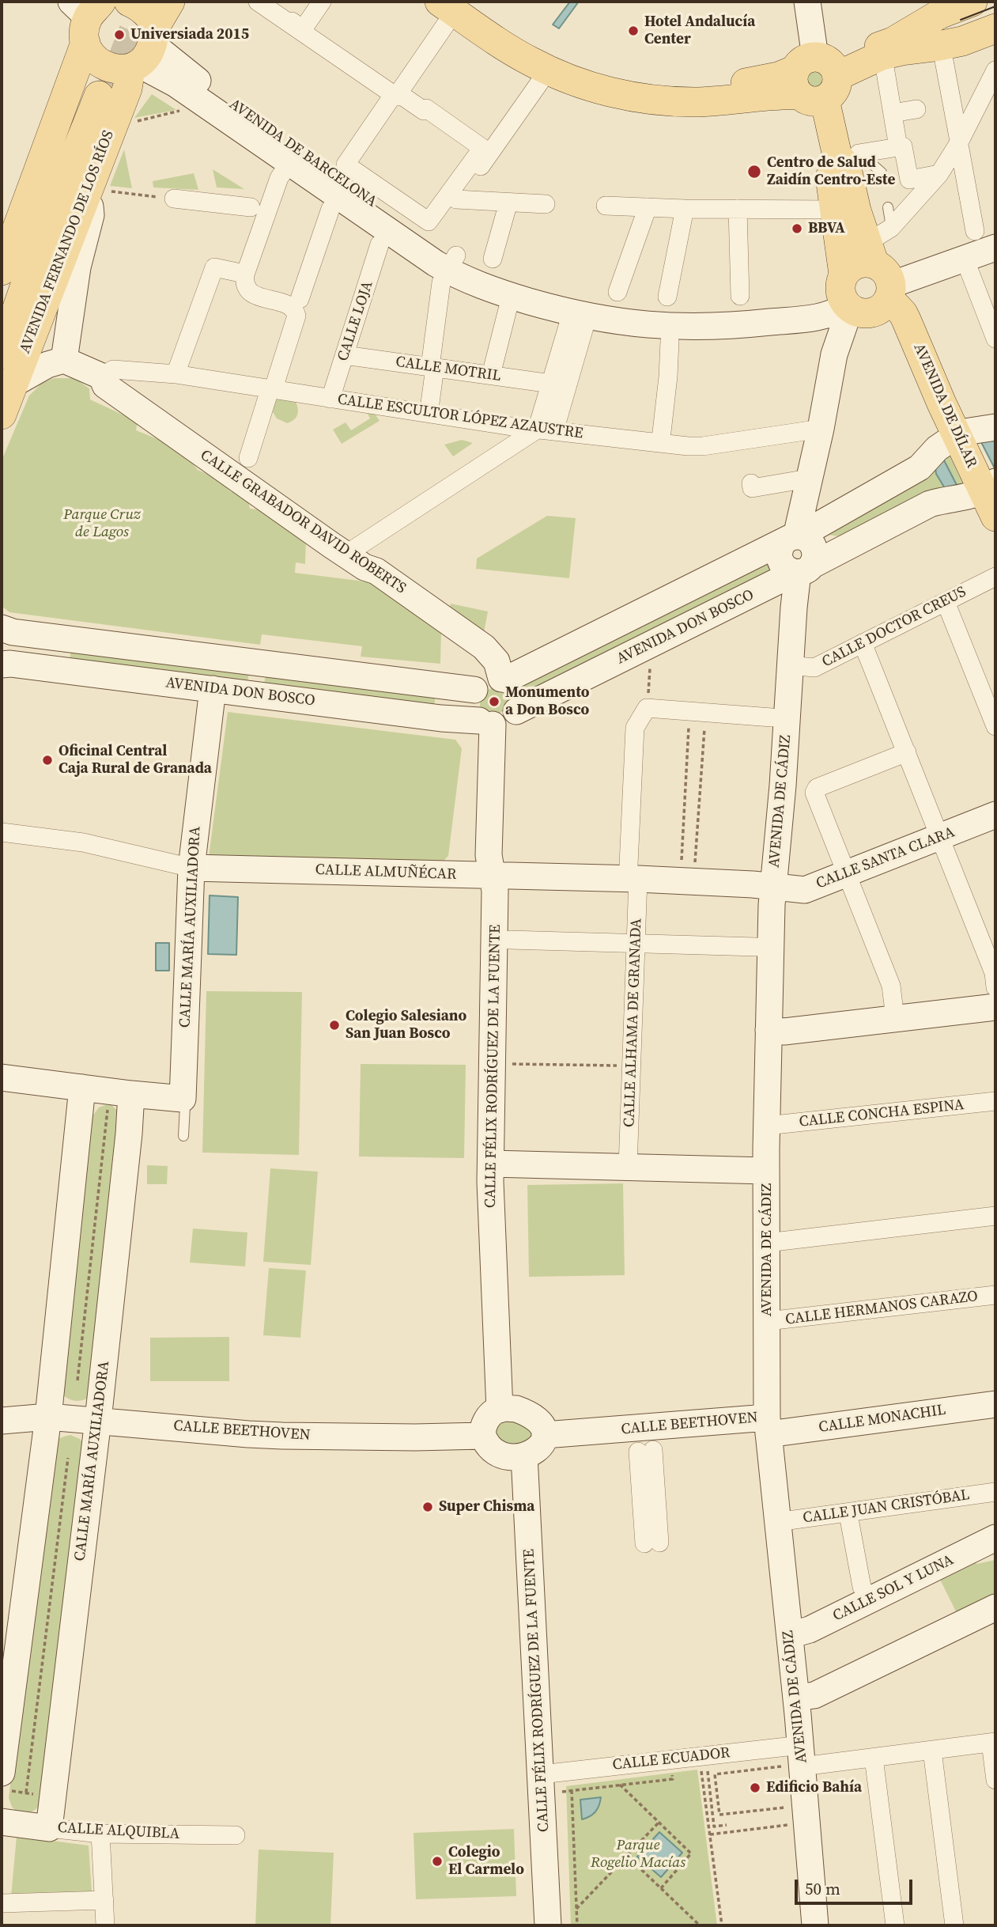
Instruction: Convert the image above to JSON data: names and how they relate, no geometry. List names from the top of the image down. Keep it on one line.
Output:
{"streets":{"main road":["AVENIDA DE BARCELONA","AVENIDA FERNANDO DE LOS RÍOS","AVENIDA DE DÍLAR","CALLE GRABADOR DAVID ROBERTS","AVENIDA DON BOSCO","AVENIDA DE CÁDIZ","CALLE SANTA CLARA","CALLE ALMUÑÉCAR","CALLE MARÍA AUXILIADORA","CALLE FÉLIX RODRÍGUEZ DE LA FUENTE","CALLE MONACHIL","CALLE BEETHOVEN","CALLE SOL Y LUNA","CALLE ALQUIBLA"],"street":["CALLE LOJA","CALLE MOTRIL","CALLE ESCULTOR LÓPEZ AZAUSTRE","CALLE DOCTOR CREUS","CALLE ALHAMA DE GRANADA","CALLE CONCHA ESPINA","CALLE HERMANOS CARAZO","CALLE JUAN CRISTÓBAL","CALLE ECUADOR"]},"crossings":[["AVENIDA DE BARCELONA","AVENIDA FERNANDO DE LOS RÍOS"],["AVENIDA DE BARCELONA","AVENIDA DE DÍLAR"],["CALLE LOJA","CALLE MOTRIL"],["CALLE LOJA","CALLE ESCULTOR LÓPEZ AZAUSTRE"],["AVENIDA DE DÍLAR","AVENIDA DON BOSCO"],["CALLE ESCULTOR LÓPEZ AZAUSTRE","CALLE GRABADOR DAVID ROBERTS"],["CALLE GRABADOR DAVID ROBERTS","AVENIDA DON BOSCO"],["CALLE GRABADOR DAVID ROBERTS","CALLE FÉLIX RODRÍGUEZ DE LA FUENTE"],["AVENIDA DON BOSCO","AVENIDA DE CÁDIZ"],["AVENIDA DON BOSCO","CALLE MARÍA AUXILIADORA"],["AVENIDA DON BOSCO","CALLE FÉLIX RODRÍGUEZ DE LA FUENTE"],["CALLE DOCTOR CREUS","AVENIDA DE CÁDIZ"],["AVENIDA DE CÁDIZ","CALLE SANTA CLARA"],["AVENIDA DE CÁDIZ","CALLE ALMUÑÉCAR"],["AVENIDA DE CÁDIZ","CALLE CONCHA ESPINA"],["AVENIDA DE CÁDIZ","CALLE HERMANOS CARAZO"],["AVENIDA DE CÁDIZ","CALLE MONACHIL"],["AVENIDA DE CÁDIZ","CALLE BEETHOVEN"],["AVENIDA DE CÁDIZ","CALLE JUAN CRISTÓBAL"],["AVENIDA DE CÁDIZ","CALLE SOL Y LUNA"],["AVENIDA DE CÁDIZ","CALLE ECUADOR"],["CALLE SANTA CLARA","CALLE ALMUÑÉCAR"],["CALLE ALMUÑÉCAR","CALLE MARÍA AUXILIADORA"],["CALLE ALMUÑÉCAR","CALLE ALHAMA DE GRANADA"],["CALLE ALMUÑÉCAR","CALLE FÉLIX RODRÍGUEZ DE LA FUENTE"],["CALLE MARÍA AUXILIADORA","CALLE BEETHOVEN"],["CALLE MARÍA AUXILIADORA","CALLE ALQUIBLA"],["CALLE FÉLIX RODRÍGUEZ DE LA FUENTE","CALLE BEETHOVEN"],["CALLE FÉLIX RODRÍGUEZ DE LA FUENTE","CALLE ECUADOR"],["CALLE MONACHIL","CALLE BEETHOVEN"]],"parks":["Parque Cruz de Lagos","Parque Rogelio Macías"],"places":["Hotel Andalucía Center","Universiada 2015","Centro de Salud Zaidín Centro-Este","BBVA","Monumento a Don Bosco","Oficinal Central Caja Rural de Granada","Colegio Salesiano San Juan Bosco","Super Chisma","Edificio Bahía","Colegio El Carmelo"],"scale_bar":"50 m"}
